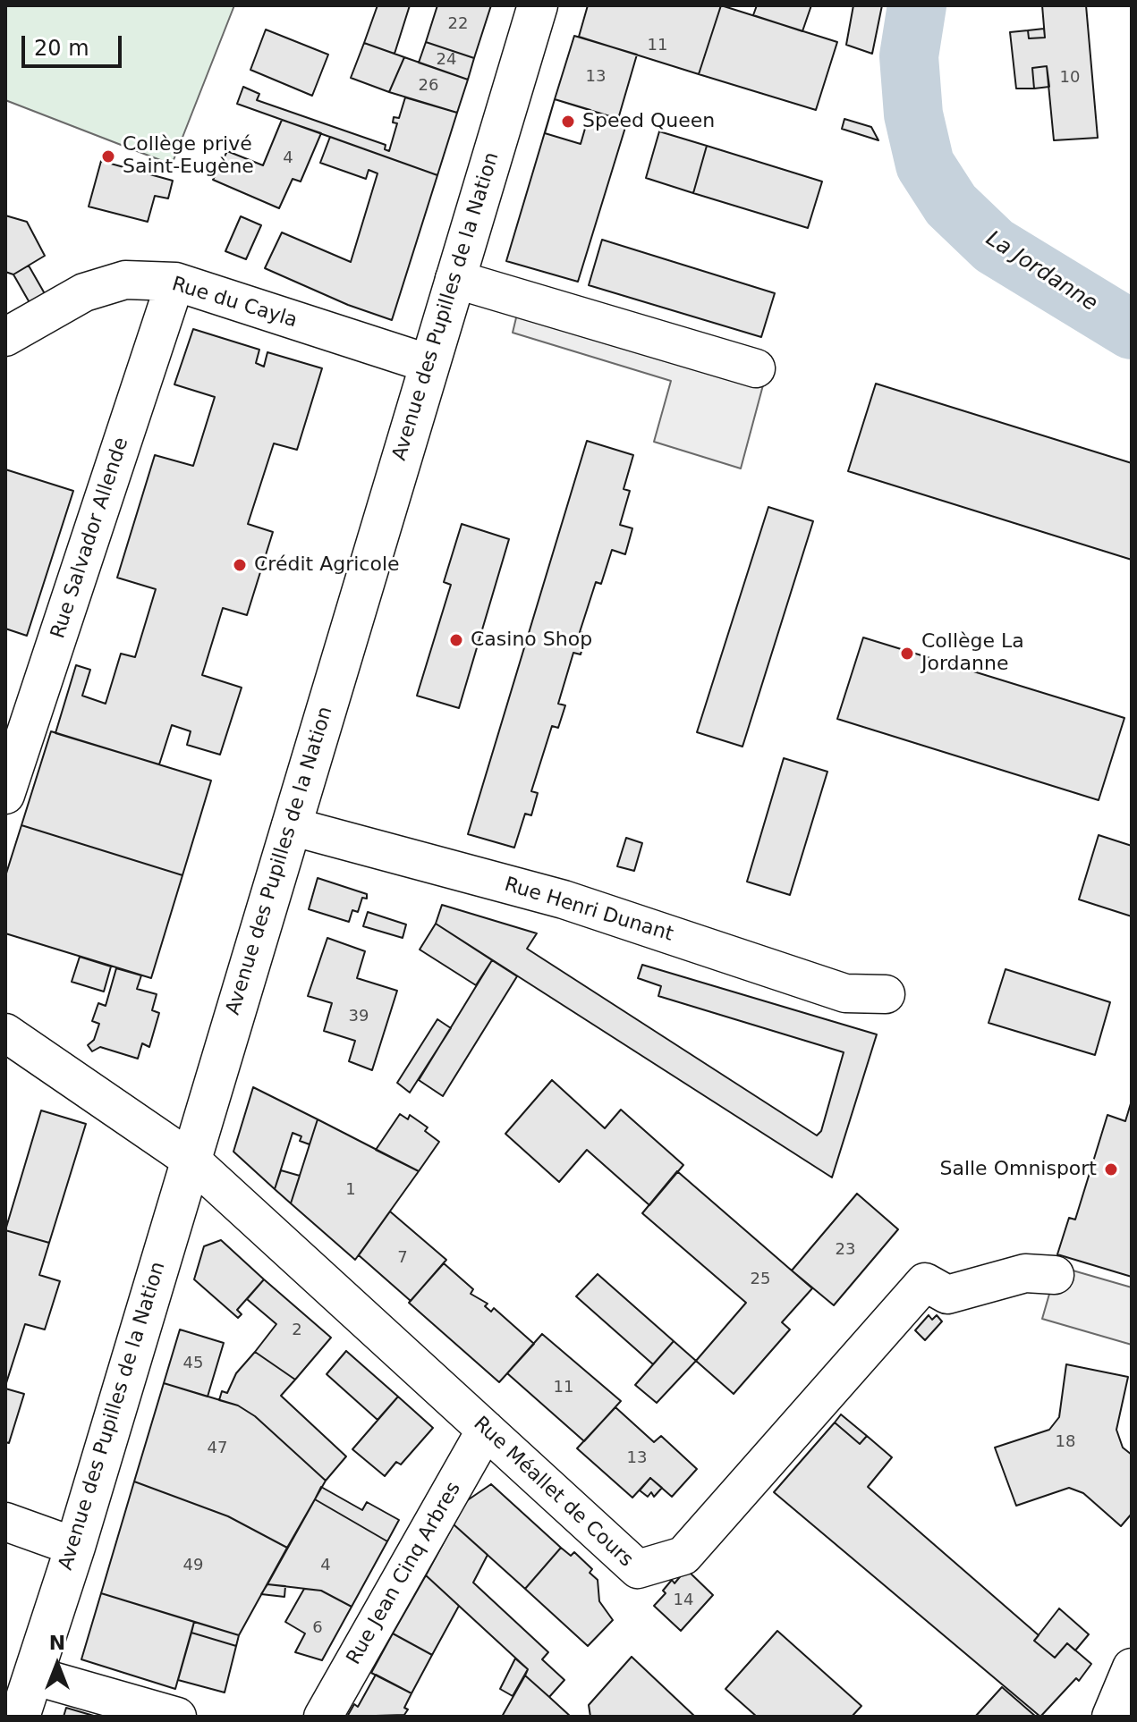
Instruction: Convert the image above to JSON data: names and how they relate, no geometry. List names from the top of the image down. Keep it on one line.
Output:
{"streets":{"main road":["Avenue des Pupilles de la Nation"],"street":["Rue du Cayla","Rue Salvador Allende","Rue Henri Dunant","Rue Méallet de Cours","Rue Jean Cinq Arbres"]},"crossings":[["Rue du Cayla","Avenue des Pupilles de la Nation"],["Rue du Cayla","Rue Salvador Allende"],["Avenue des Pupilles de la Nation","Rue Henri Dunant"],["Avenue des Pupilles de la Nation","Rue Méallet de Cours"],["Rue Méallet de Cours","Rue Jean Cinq Arbres"]],"water":["La Jordanne"],"places":["Speed Queen","Collège privé Saint-Eugène","Crédit Agricole","Casino Shop","Collège La Jordanne","Salle Omnisport"],"house_numbers":["22","11","24","13","10","26","4","39","1","23","7","25","2","45","11","18","47","13","49","4","14","6"],"scale_bar":"20 m","north":"top"}
